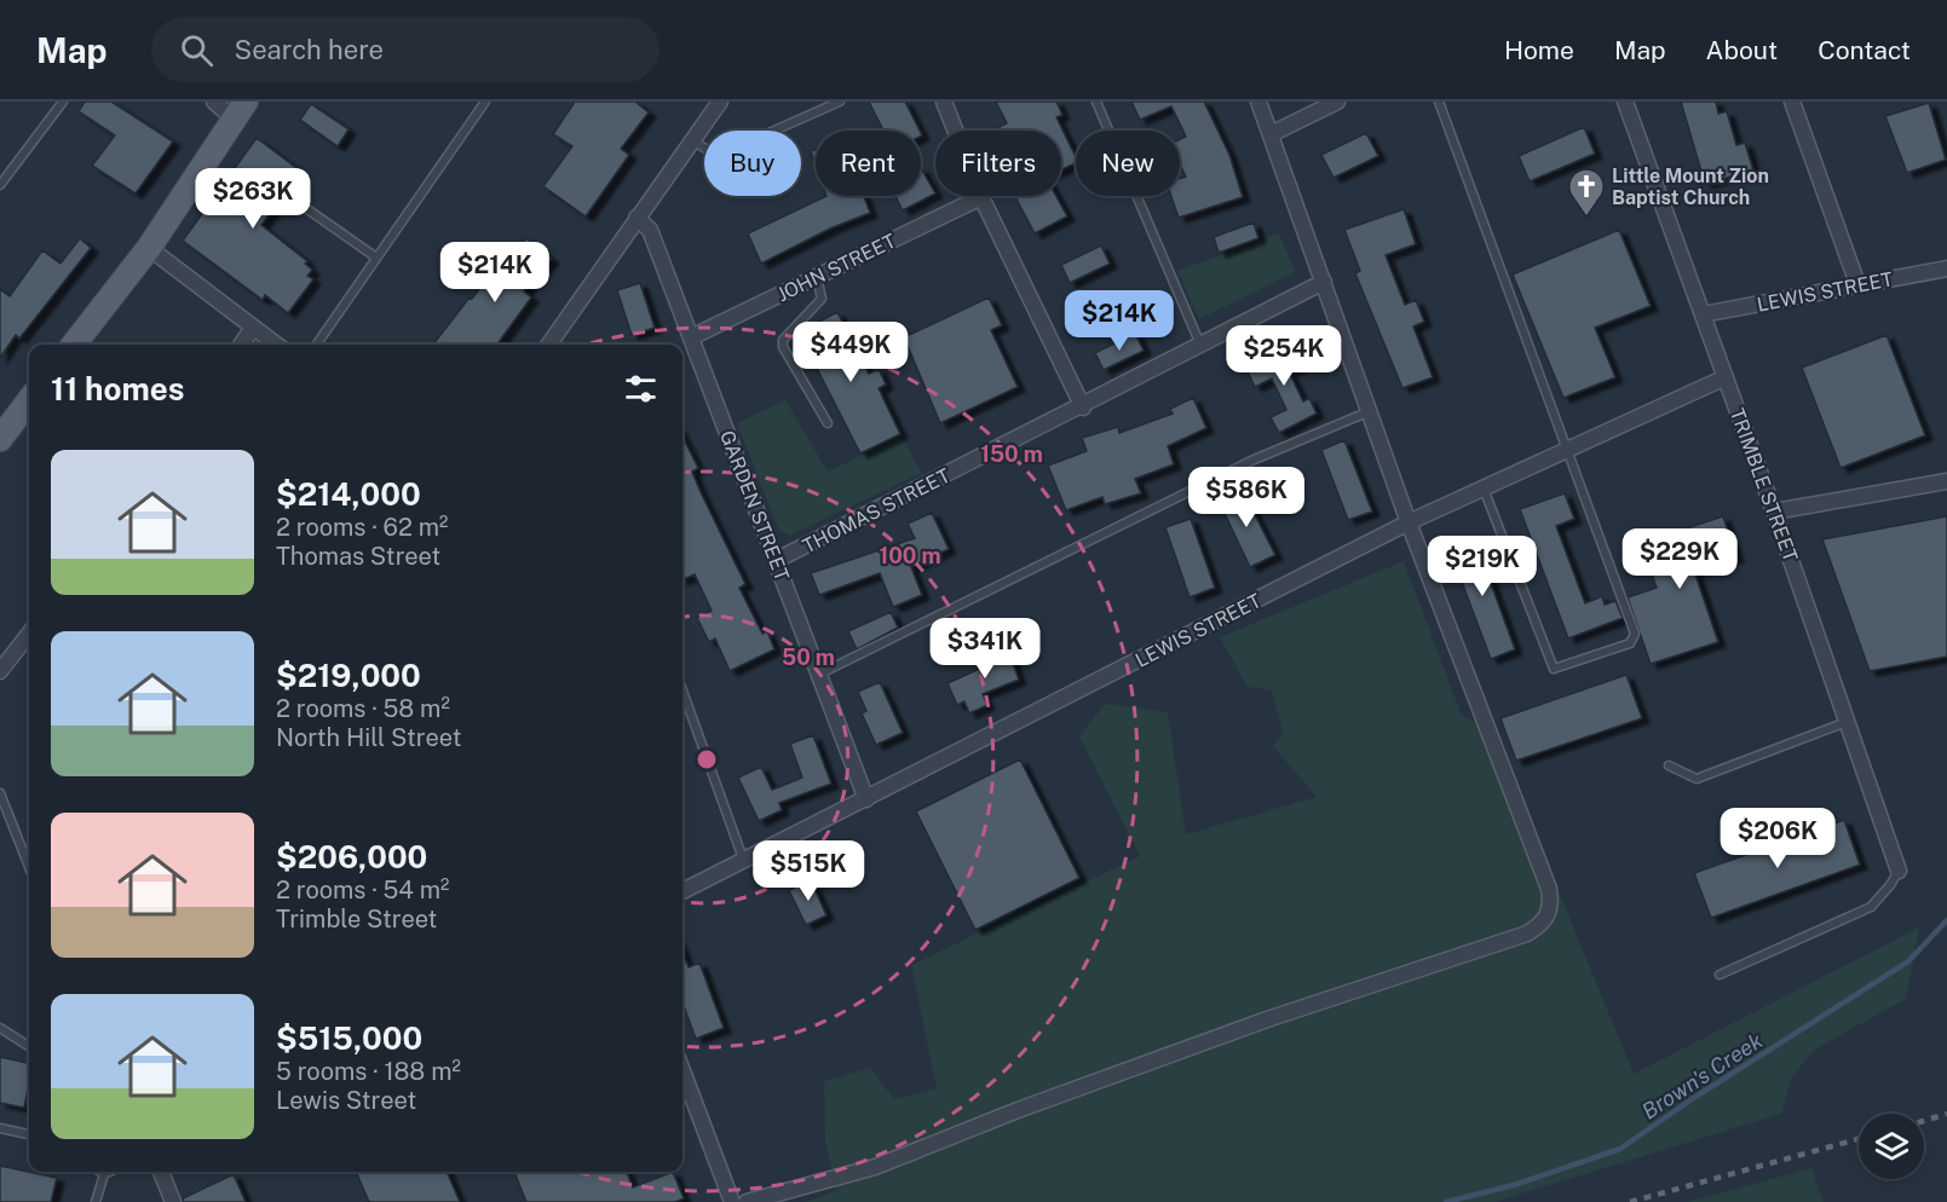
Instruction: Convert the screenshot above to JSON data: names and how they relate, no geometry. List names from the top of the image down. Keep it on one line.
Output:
{"streets":{"street":["JOHN STREET","LEWIS STREET","TRIMBLE STREET","GARDEN STREET","THOMAS STREET"]},"crossings":[["JOHN STREET","GARDEN STREET"],["LEWIS STREET","TRIMBLE STREET"],["LEWIS STREET","GARDEN STREET"],["GARDEN STREET","THOMAS STREET"]],"water":["Brown's Creek"],"places":{"church":["Little Mount Zion Baptist Church"]},"page":{"header":"Map","search":"Search here","nav":["Home","Map","About","Contact"],"chip":["Buy","Rent","Filters","New"],"price":["$263K","$214K","$214K","$449K","$254K","$586K","$229K","$219K","$341K","$206K","$515K"],"heading":"11 homes","list":[{"name":"$214,000","note":"2 rooms · 62 m² · Thomas Street"},{"name":"$219,000","note":"2 rooms · 58 m² · North Hill Street"},{"name":"$206,000","note":"2 rooms · 54 m² · Trimble Street"},{"name":"$515,000","note":"5 rooms · 188 m² · Lewis Street"}]},"rings":["150 m","100 m","50 m"]}
